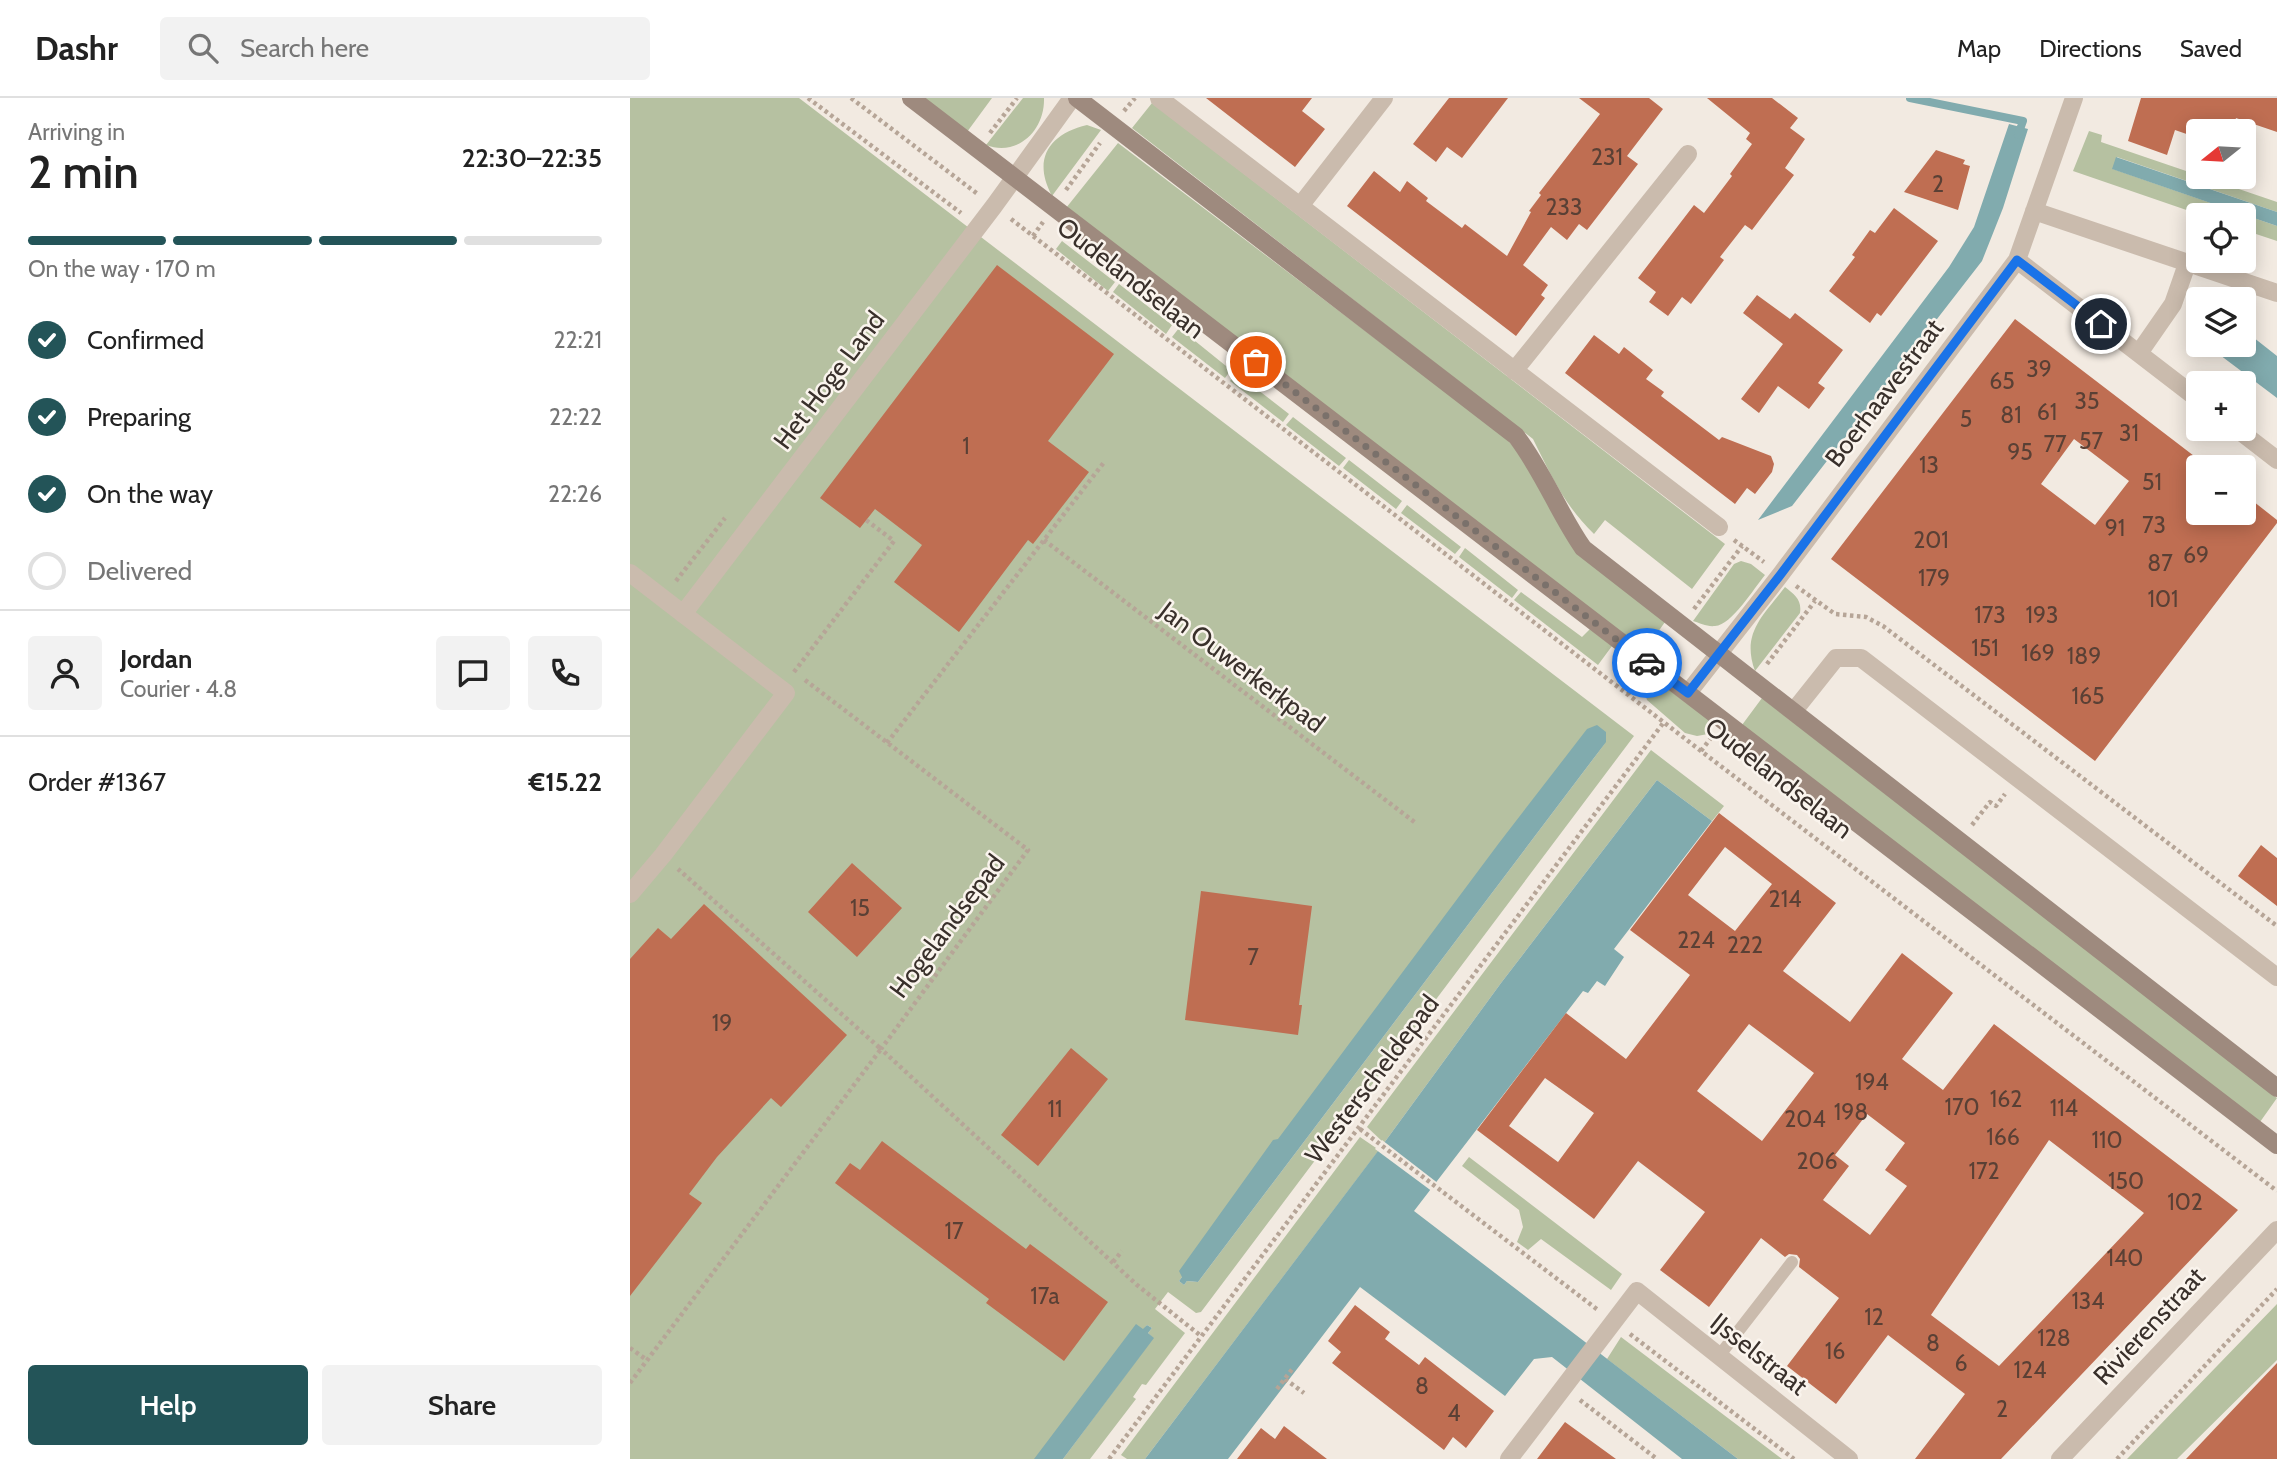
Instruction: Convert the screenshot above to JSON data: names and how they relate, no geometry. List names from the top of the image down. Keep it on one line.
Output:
{"streets":{"street":["Oudelandselaan","Het Hoge Land","Boerhaavestraat","Rivierenstraat","IJsselstraat"],"path":["Jan Ouwerkerkpad","Hogelandsepad","Westerscheldepad"]},"crossings":[["Oudelandselaan","Het Hoge Land"],["Oudelandselaan","Boerhaavestraat"],["Oudelandselaan","Westerscheldepad"]],"house_numbers":["231","2","233","39","65","35","61","81","5","31","57","77","1","95","13","51","73","91","201","69","87","179","101","173","193","151","169","189","165","214","15","224","222","7","19","194","162","170","114","11","198","204","166","110","206","172","150","102","17","140","17a","134","12","128","8","16","6","124","8","2","4"],"north":"left","page":{"header":"Dashr","search":"Search here","nav":["Map","Directions","Saved"],"heading":["2 min","Arriving in","22:30–22:35"],"panel":["Jordan","Courier · 4.8","Order #1367","€15.22"],"map_buttons":["+","−"],"bar":"On the way · 170 m","list":[["Confirmed","22:21"],["Preparing","22:22"],["On the way","22:26"],"Delivered"],"buttons":["Help","Share"]}}
